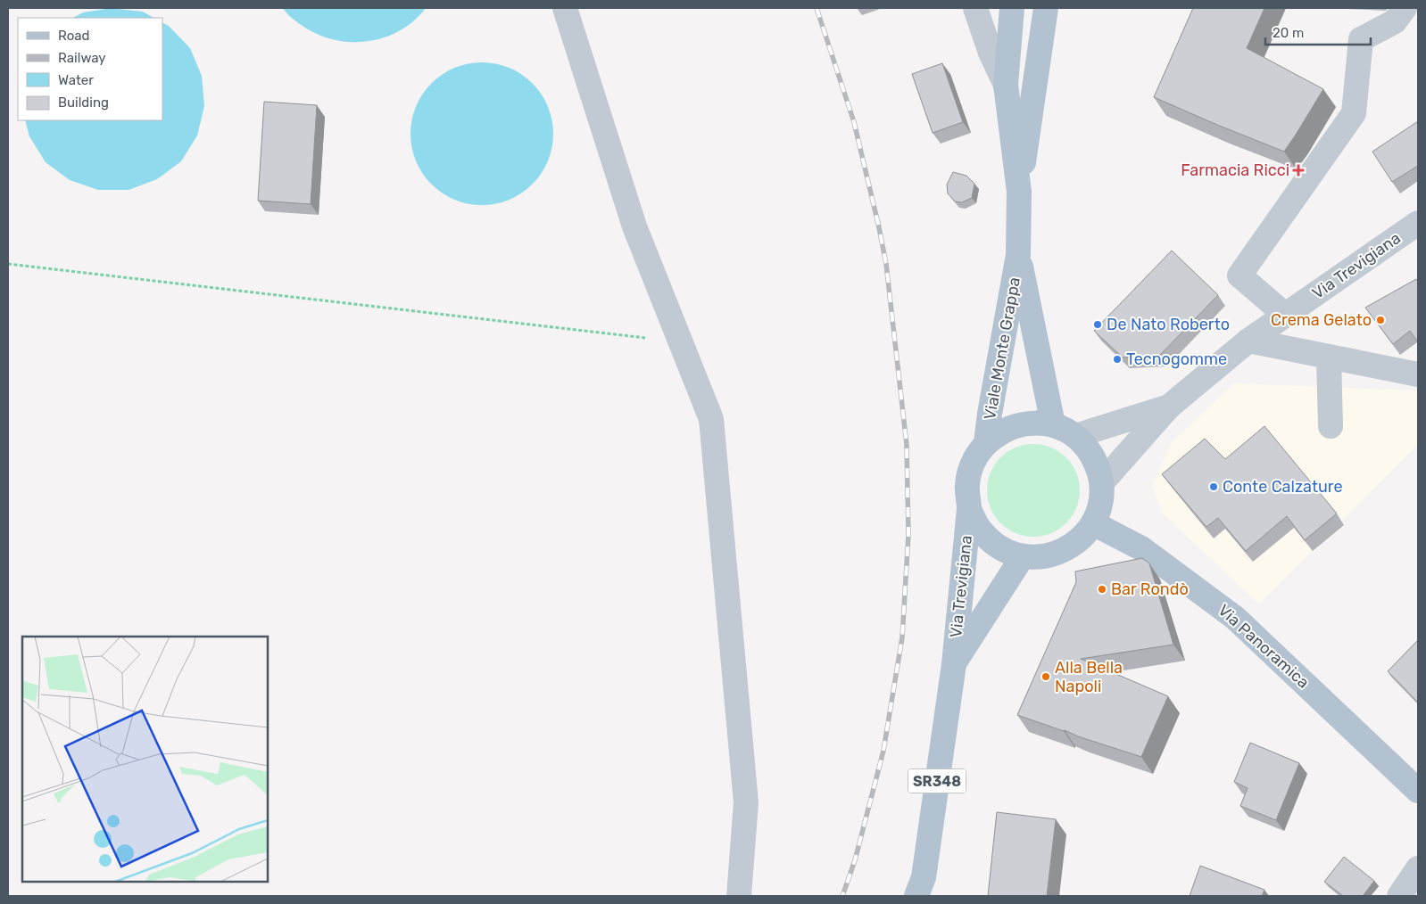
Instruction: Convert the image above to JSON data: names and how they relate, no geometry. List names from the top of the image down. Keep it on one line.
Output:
{"streets":{"main road":["Via Trevigiana","Viale Monte Grappa","Via Panoramica","SR348"]},"crossings":[["Via Trevigiana","Viale Monte Grappa"],["Via Trevigiana","Via Panoramica"],["Viale Monte Grappa","Via Panoramica"]],"places":{"health":["Farmacia Ricci"],"other":["Crema Gelato","De Nato Roberto","Tecnogomme","Conte Calzature","Bar Rondò","Alla Bella Napoli"]},"legend":["Road","Railway","Water","Building"],"scale_bar":"20 m"}
